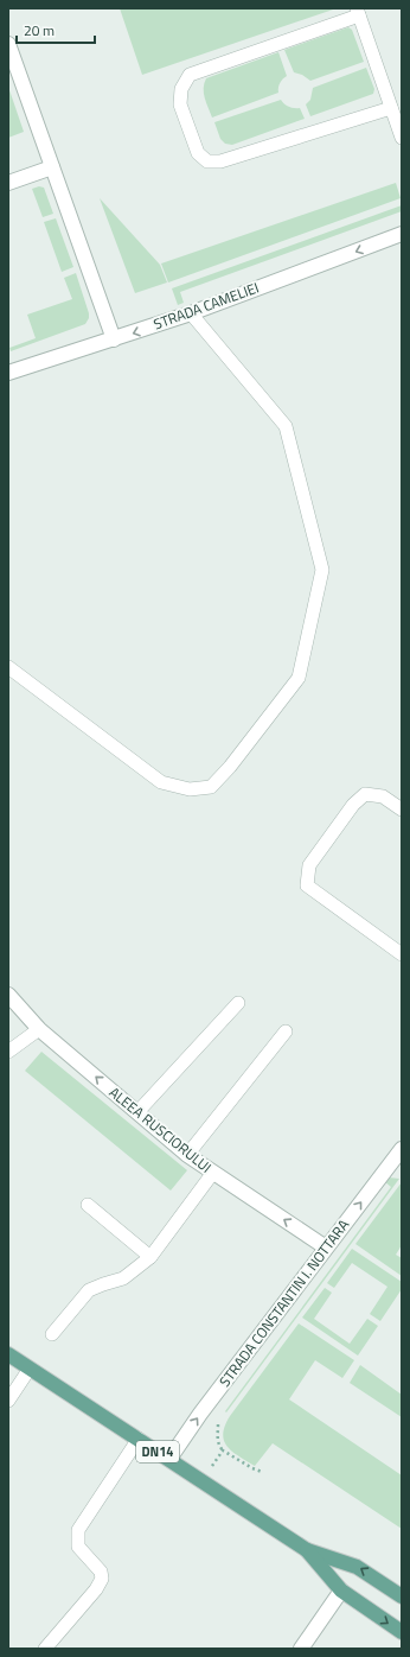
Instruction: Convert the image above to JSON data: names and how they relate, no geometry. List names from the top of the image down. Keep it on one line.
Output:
{"streets":{"main road":["DN14"],"street":["STRADA CAMELIEI","ALEEA RUSCIORULUI","STRADA CONSTANTIN I. NOTTARA"]},"crossings":[["ALEEA RUSCIORULUI","STRADA CONSTANTIN I. NOTTARA"],["STRADA CONSTANTIN I. NOTTARA","DN14"]],"one_way":["STRADA CAMELIEI","ALEEA RUSCIORULUI","STRADA CONSTANTIN I. NOTTARA"],"scale_bar":"20 m"}
